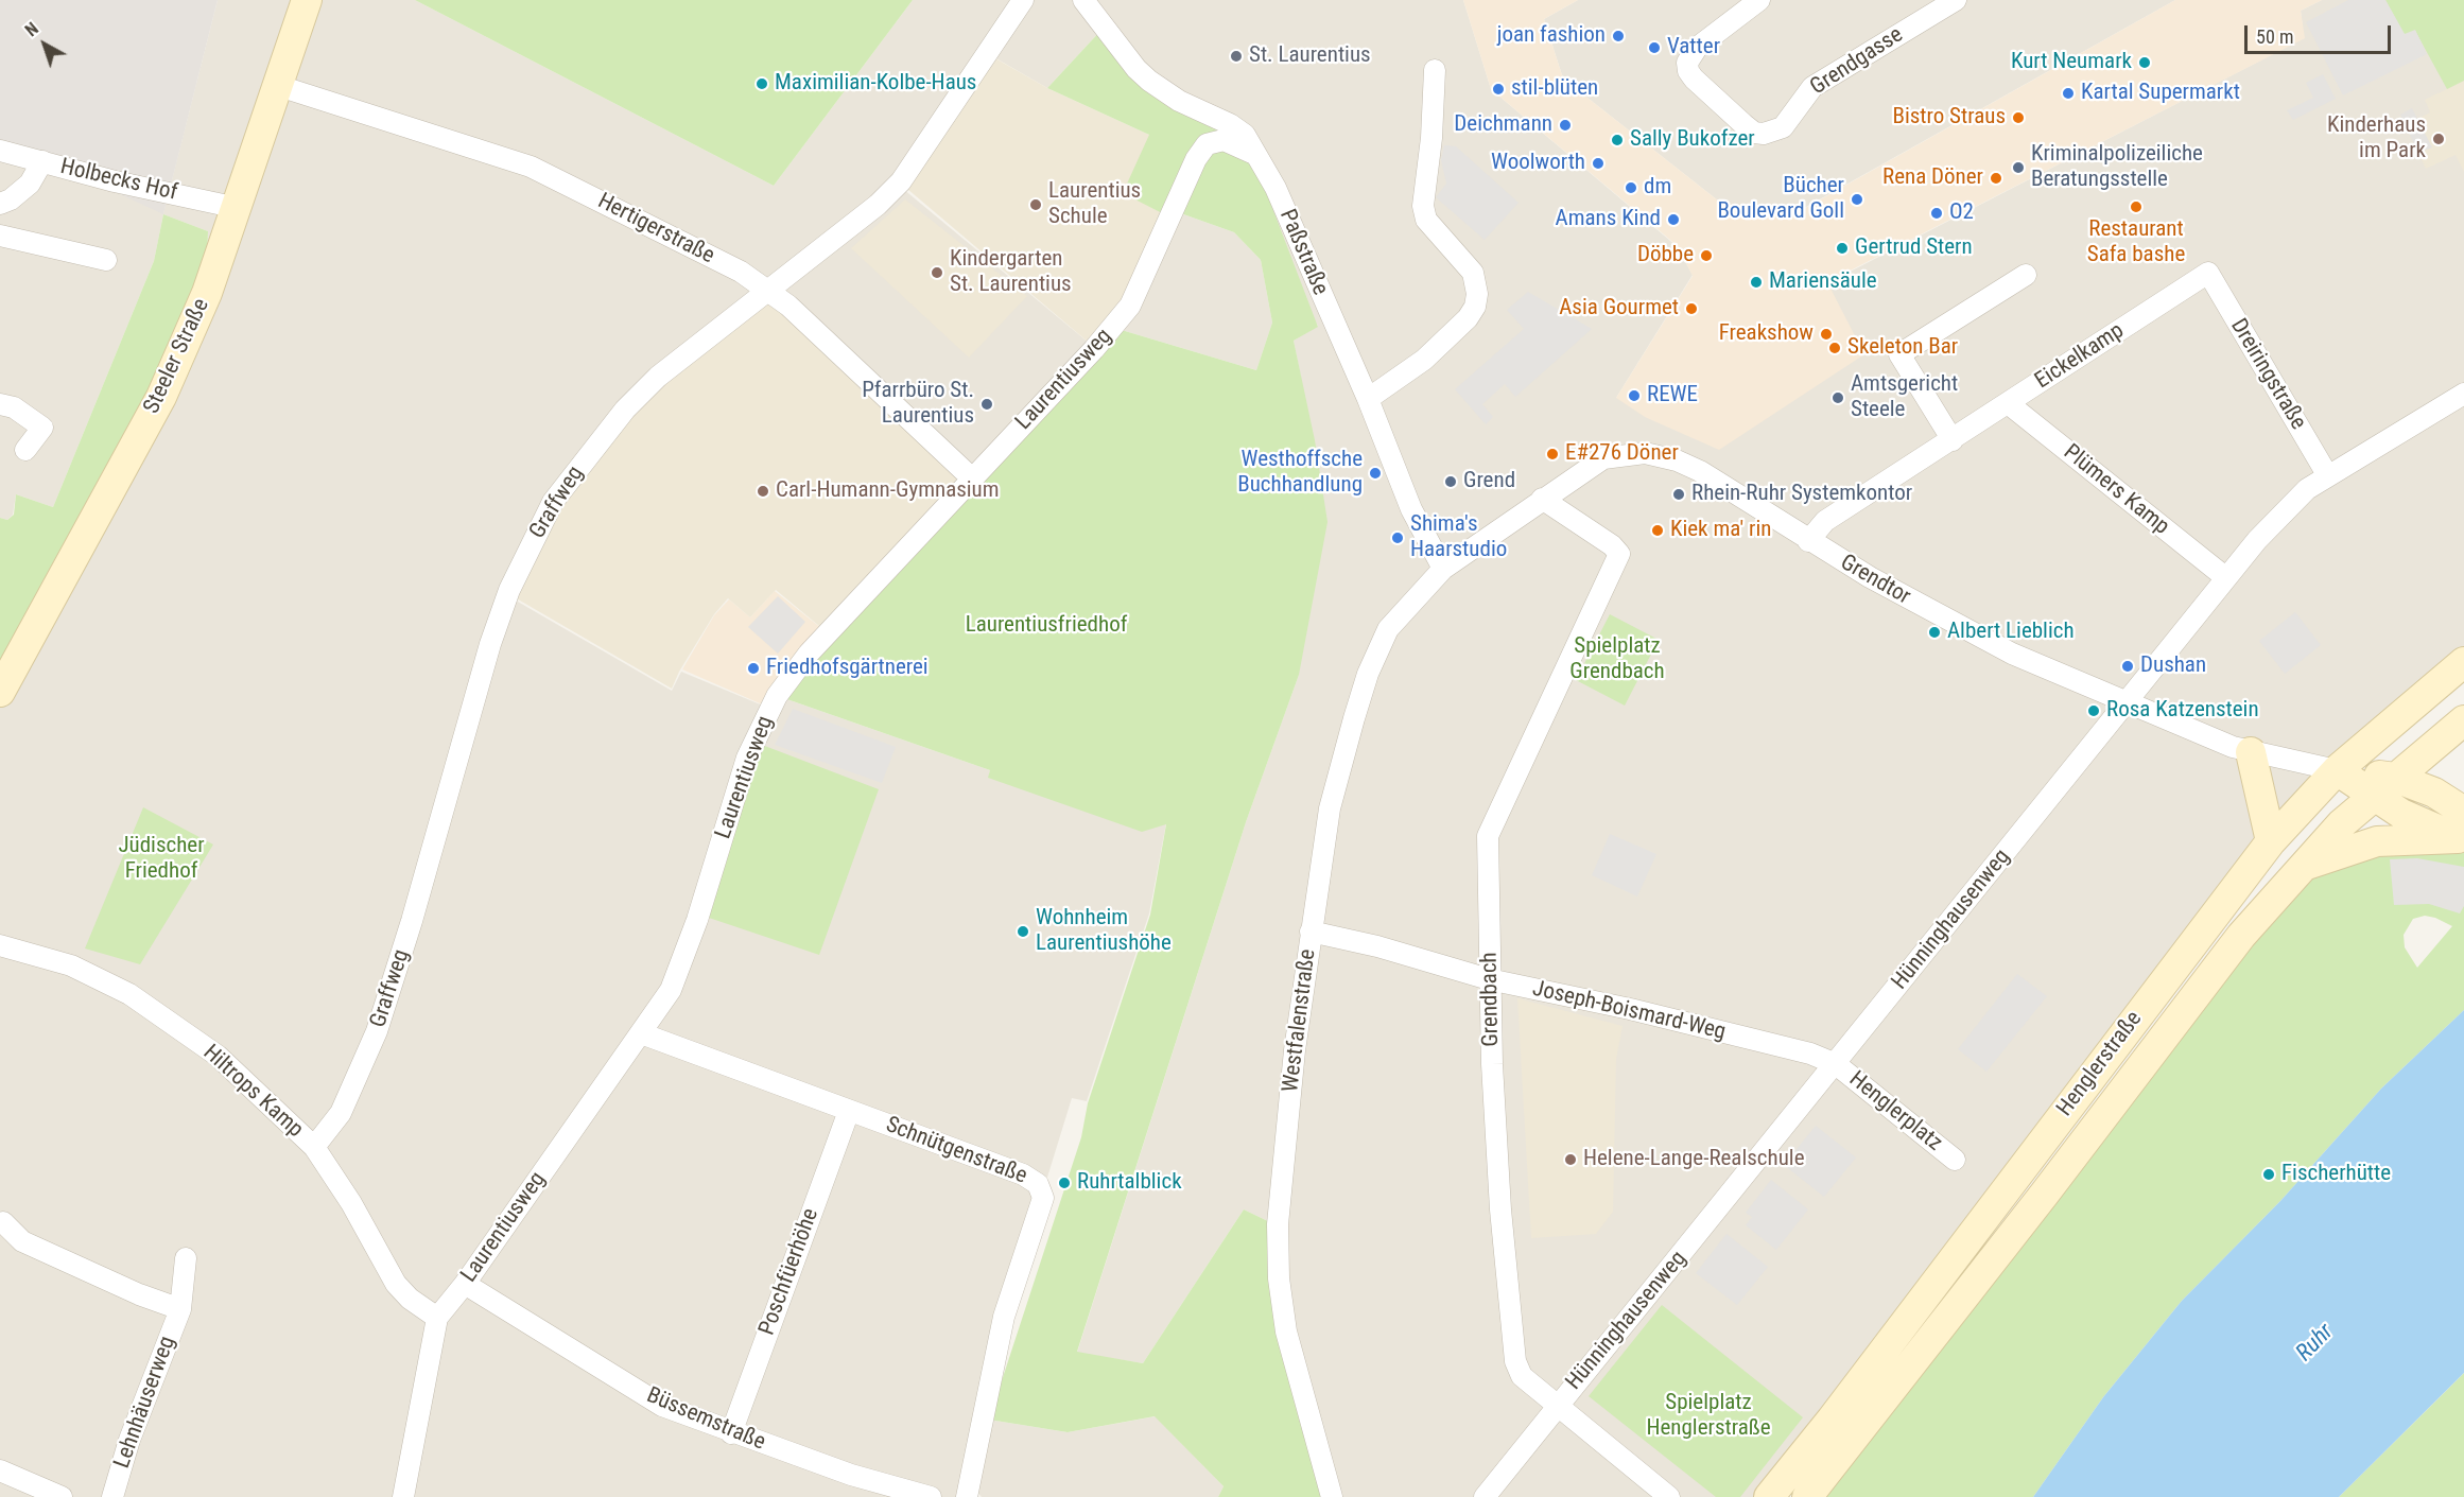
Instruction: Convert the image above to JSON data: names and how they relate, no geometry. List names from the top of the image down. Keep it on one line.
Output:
{"streets":{"main road":["Steeler Straße","Henglerstraße"],"street":["Grendgasse","Holbecks Hof","Hertigerstraße","Paßstraße","Eickelkamp","Dreiringstraße","Laurentiusweg","Plümers Kamp","Graffweg","Grendtor","Hünninghausenweg","Grendbach","Joseph-Boismard-Weg","Westfalenstraße","Hiltrops Kamp","Henglerplatz","Schnütgenstraße","Poschfüerhöhe","Lehnhäuserweg","Büssemstraße"]},"crossings":[["Holbecks Hof","Steeler Straße"],["Hertigerstraße","Steeler Straße"],["Hertigerstraße","Laurentiusweg"],["Hertigerstraße","Graffweg"],["Paßstraße","Laurentiusweg"],["Paßstraße","Grendtor"],["Paßstraße","Westfalenstraße"],["Eickelkamp","Dreiringstraße"],["Eickelkamp","Plümers Kamp"],["Eickelkamp","Grendtor"],["Dreiringstraße","Hünninghausenweg"],["Laurentiusweg","Hiltrops Kamp"],["Laurentiusweg","Schnütgenstraße"],["Laurentiusweg","Büssemstraße"],["Plümers Kamp","Hünninghausenweg"],["Graffweg","Hiltrops Kamp"],["Grendtor","Hünninghausenweg"],["Grendtor","Grendbach"],["Grendtor","Westfalenstraße"],["Grendtor","Henglerstraße"],["Hünninghausenweg","Grendbach"],["Hünninghausenweg","Joseph-Boismard-Weg"],["Hünninghausenweg","Henglerplatz"],["Grendbach","Joseph-Boismard-Weg"],["Joseph-Boismard-Weg","Westfalenstraße"],["Joseph-Boismard-Weg","Henglerplatz"],["Schnütgenstraße","Poschfüerhöhe"],["Poschfüerhöhe","Büssemstraße"]],"water":["Ruhr"],"parks":["Laurentiusfriedhof","Spielplatz Grendbach","Jüdischer Friedhof","Spielplatz Henglerstraße"],"places":["joan fashion","Vatter","St. Laurentius","Kurt Neumark","Maximilian-Kolbe-Haus","stil-blüten","Kartal Supermarkt","Bistro Straus","Deichmann","Kinderhaus im Park","Sally Bukofzer","Woolworth","Kriminalpolizeiliche Beratungsstelle","Rena Döner","dm","Bücher Boulevard Goll","Laurentius Schule","Restaurant Safa bashe","O2","Amans Kind","Gertrud Stern","Döbbe","Kindergarten St. Laurentius","Mariensäule","Asia Gourmet","Freakshow","Skeleton Bar","REWE","Amtsgericht Steele","Pfarrbüro St. Laurentius","E#276 Döner","Westhoffsche Buchhandlung","Grend","Carl-Humann-Gymnasium","Rhein-Ruhr Systemkontor","Kiek ma' rin","Shima's Haarstudio","Albert Lieblich","Dushan","Friedhofsgärtnerei","Rosa Katzenstein","Wohnheim Laurentiushöhe","Helene-Lange-Realschule","Fischerhütte","Ruhrtalblick"],"scale_bar":"50 m","north":"top left"}
